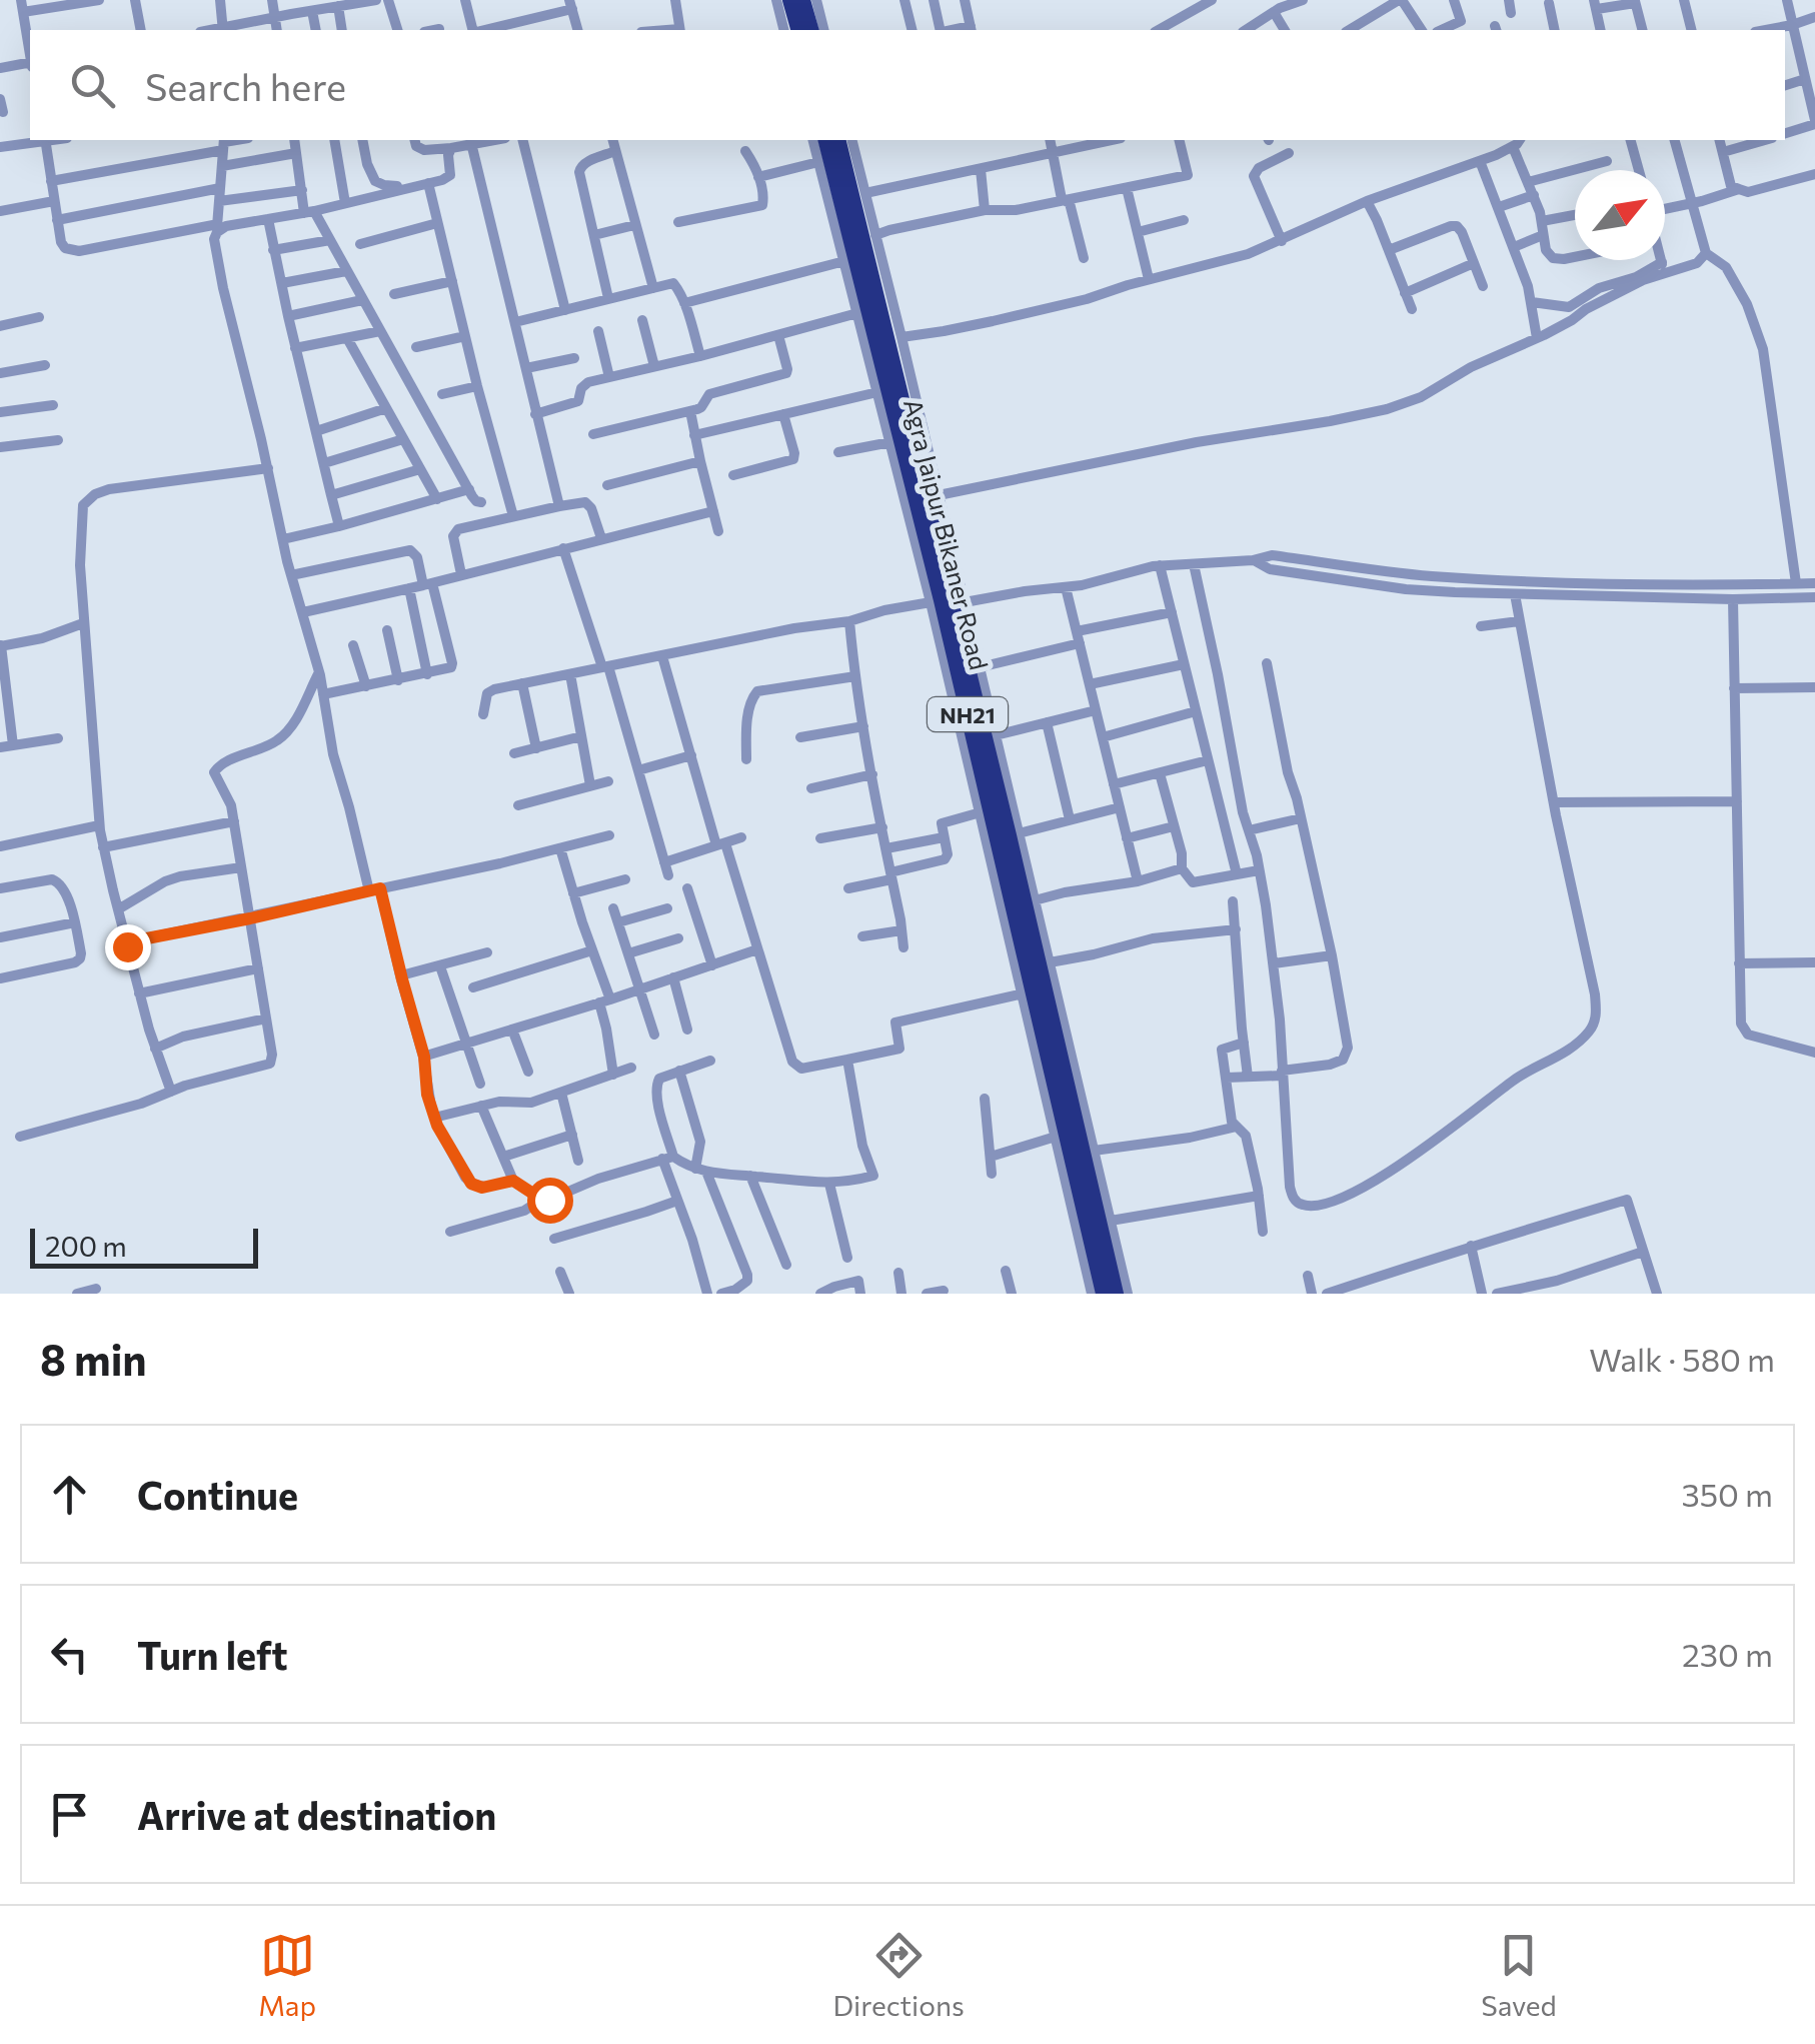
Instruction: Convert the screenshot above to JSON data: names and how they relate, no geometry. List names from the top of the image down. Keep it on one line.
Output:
{"streets":{"highway":["Agra Jaipur Bikaner Road","NH21"]},"scale_bar":"200 m","north":"top right","page":{"search":"Search here","scale":"200 m","heading":["8 min","Walk · 580 m"],"list":[["Continue","350 m"],["Turn left","230 m"],"Arrive at destination"],"nav":["Map","Directions","Saved"]}}
